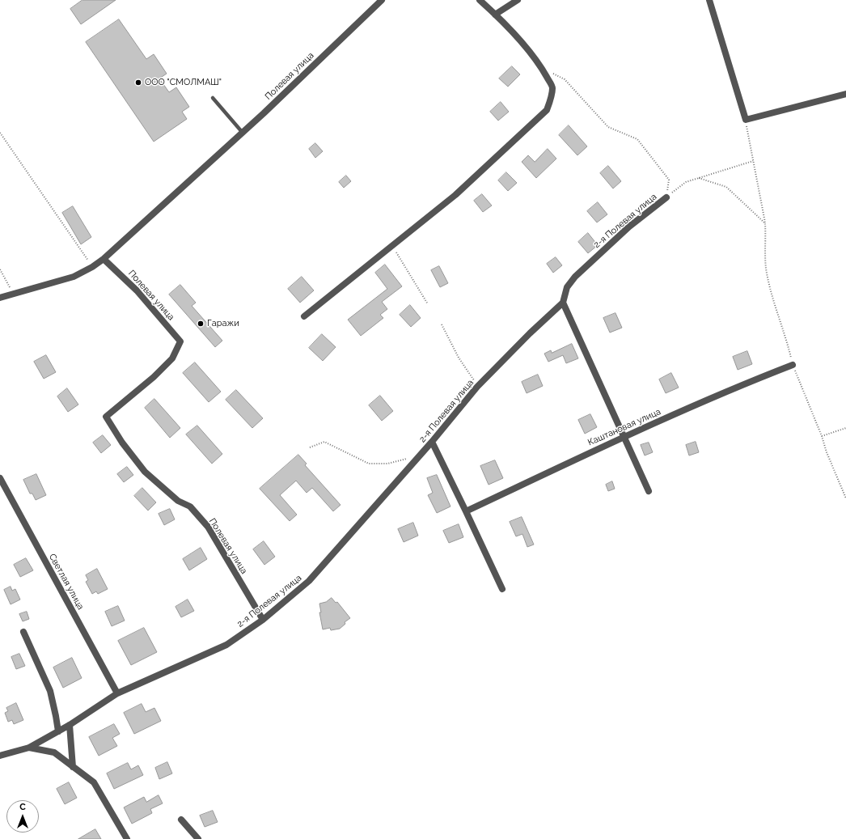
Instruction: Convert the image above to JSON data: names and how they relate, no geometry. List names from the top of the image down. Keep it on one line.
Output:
{"streets":{"street":["Полевая улица","2-я Полевая улица","Каштановая улица","Светлая улица"]},"crossings":[["Полевая улица","2-я Полевая улица"],["2-я Полевая улица","Светлая улица"]],"places":["ООО \"СМОЛМАШ\"","Гаражи"],"north":"top"}
